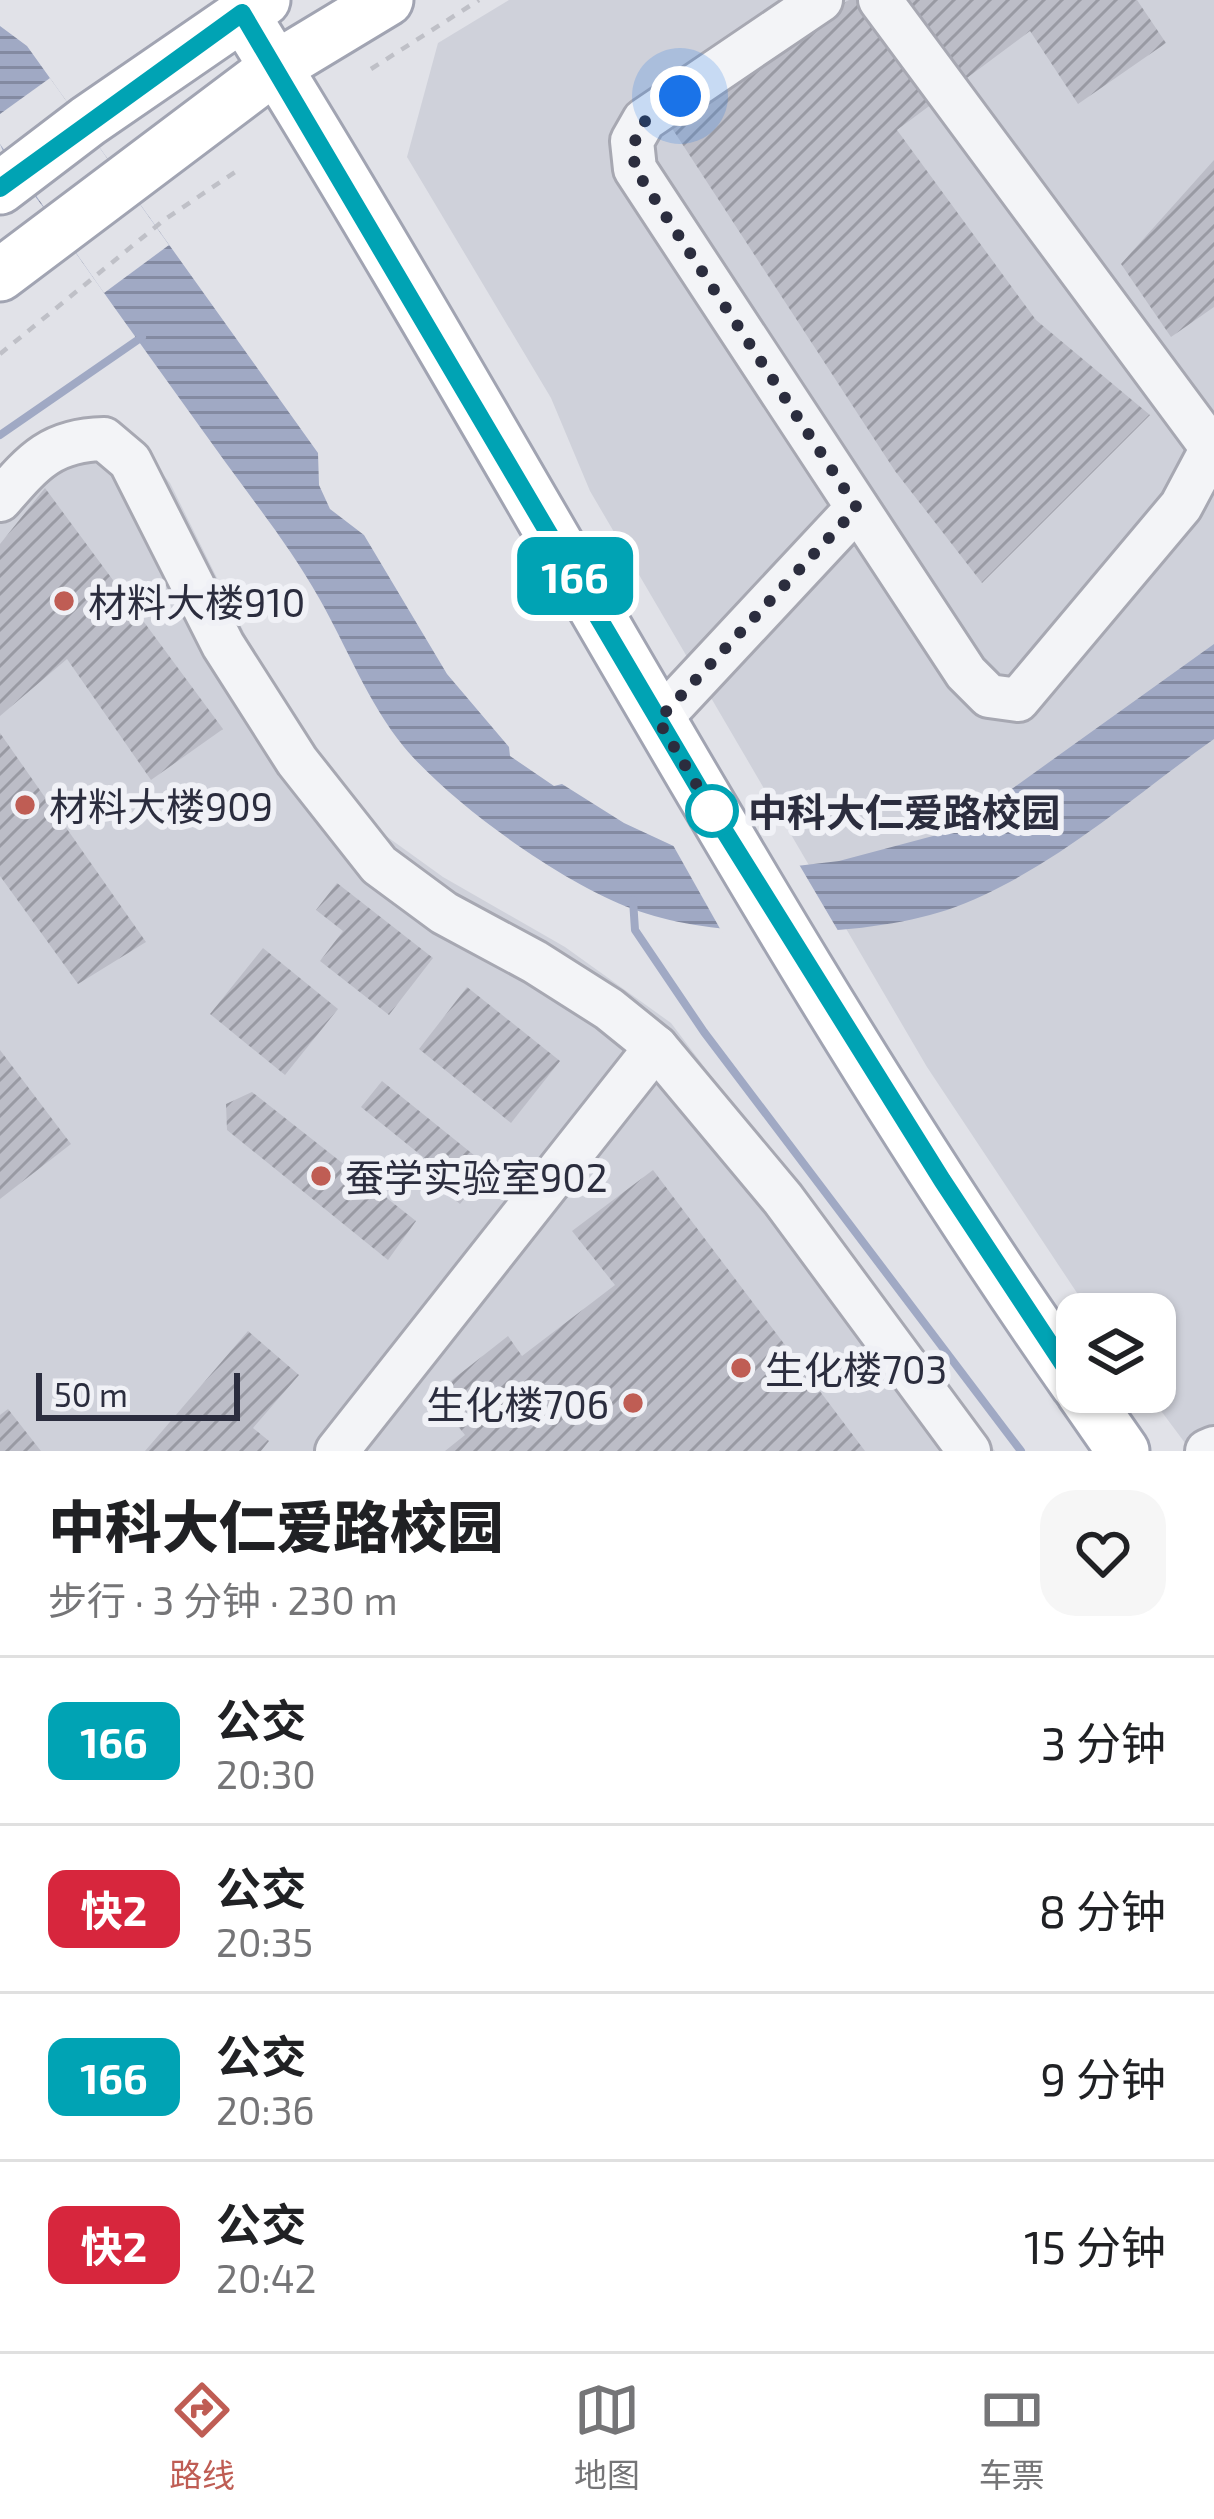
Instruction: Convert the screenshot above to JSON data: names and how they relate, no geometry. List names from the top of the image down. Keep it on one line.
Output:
{"places":["材料大楼910","材料大楼909","中科大仁爱路校园","蚕学实验室902","生化楼703","生化楼706"],"lines":["bus line 166"],"scale_bar":"50 m","page":{"on_map":"166","scale":"50 m","heading":["中科大仁爱路校园","步行 · 3 分钟 · 230 m"],"list":[{"mark":"166","name":"公交","note":"20:30","value":"3 分钟"},{"mark":"快2","name":"公交","note":"20:35","value":"8 分钟"},{"mark":"166","name":"公交","note":"20:36","value":"9 分钟"},{"mark":"快2","name":"公交","note":"20:42","value":"15 分钟"}],"tabs":["路线","地图","车票"]}}
